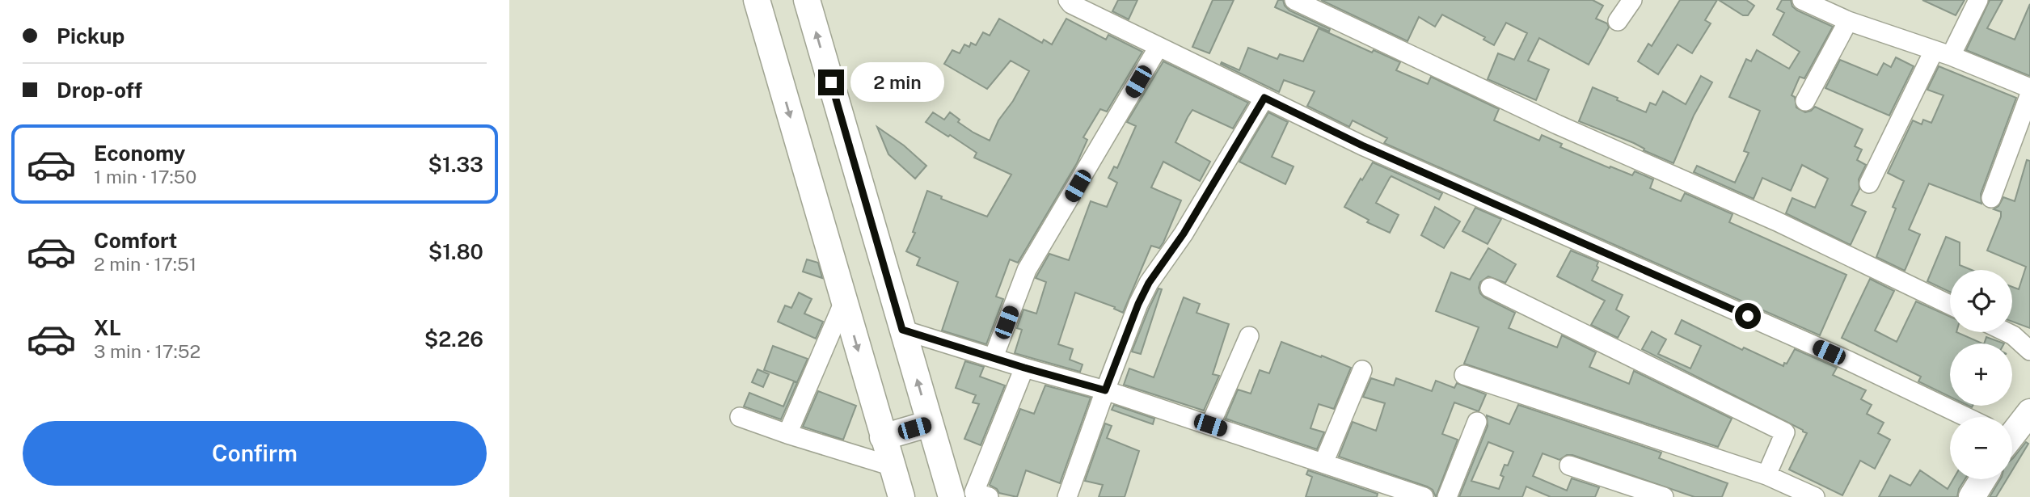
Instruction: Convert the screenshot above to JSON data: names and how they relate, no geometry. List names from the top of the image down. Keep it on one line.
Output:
{"page":{"banner":["Pickup","Drop-off"],"bubble":"2 min","list":[{"name":"Economy","note":"1 min · 17:50","value":"$1.33"},{"name":"Comfort","note":"2 min · 17:51","value":"$1.80"},{"name":"XL","note":"3 min · 17:52","value":"$2.26"}],"map_buttons":["+","−"],"buttons":"Confirm"}}
